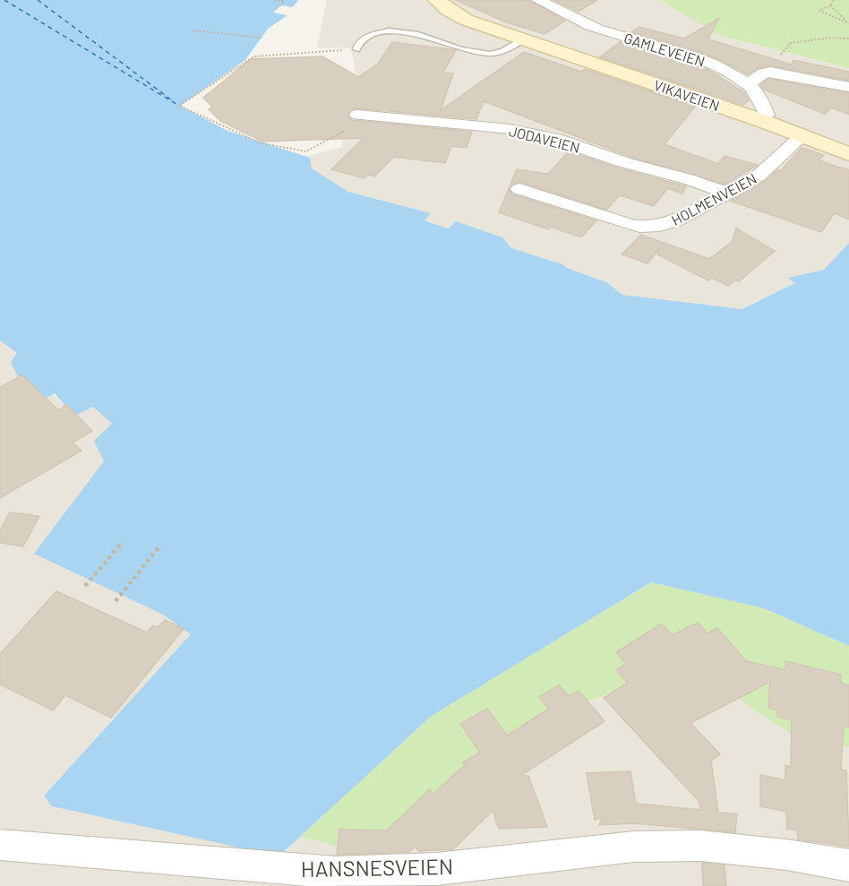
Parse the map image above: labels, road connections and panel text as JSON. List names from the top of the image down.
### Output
{
  "streets": {
    "main road": ["VIKAVEIEN"],
    "street": [
      "GAMLEVEIEN",
      "JODAVEIEN",
      "HOLMENVEIEN",
      "HANSNESVEIEN"
    ]
  },
  "crossings": [
    ["GAMLEVEIEN", "VIKAVEIEN"],
    ["VIKAVEIEN", "HOLMENVEIEN"],
    ["JODAVEIEN", "HOLMENVEIEN"]
  ]
}
